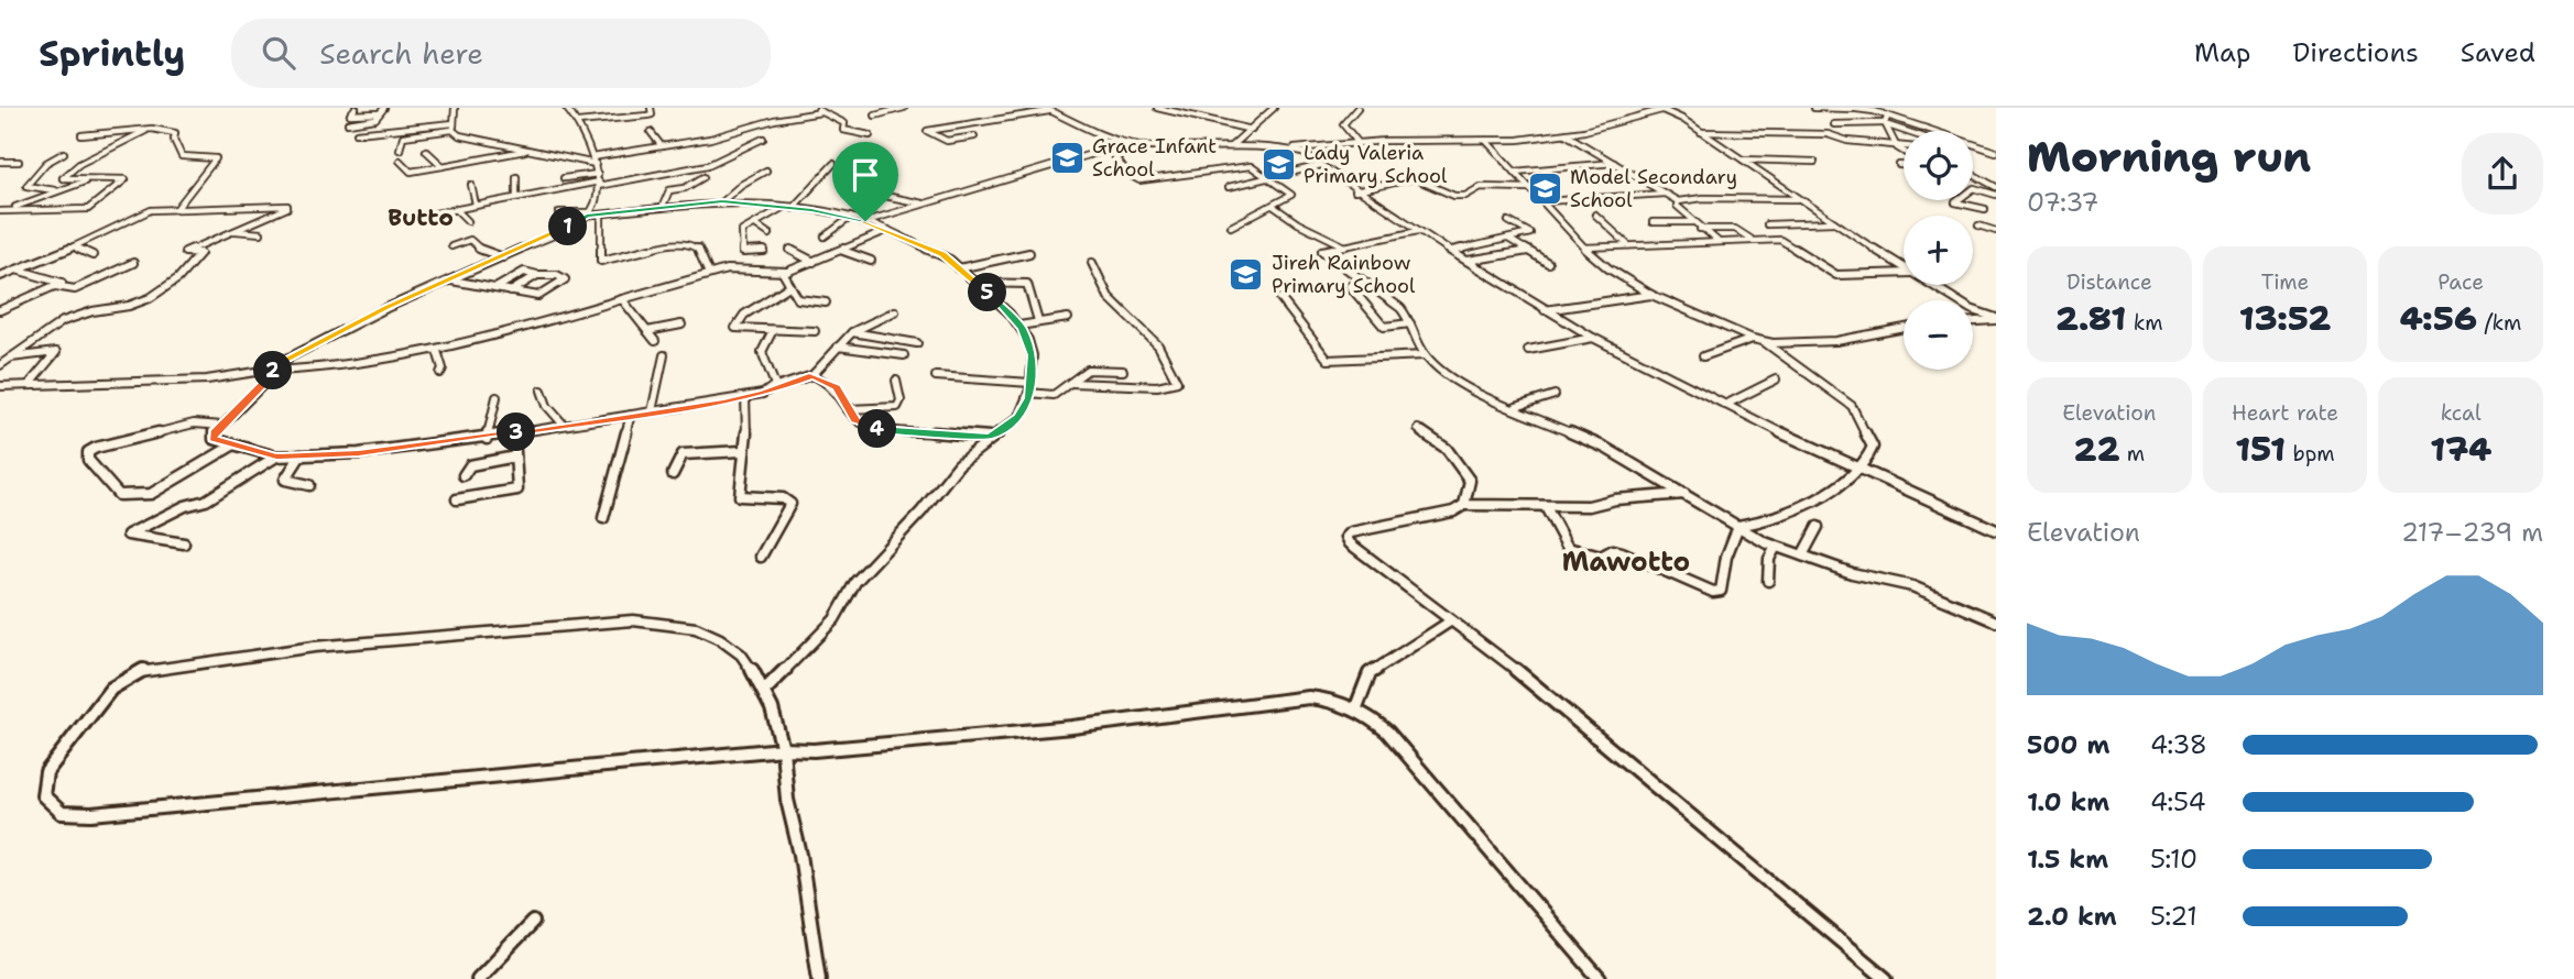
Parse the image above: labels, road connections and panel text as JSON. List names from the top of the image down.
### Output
{
  "districts": ["Butto", "Mawotto"],
  "places": {
    "school or university": [
      "Grace Infant School",
      "Lady Valeria Primary School",
      "Model Secondary School",
      "Jireh Rainbow Primary School"
    ]
  },
  "page": {
    "header": "Sprintly",
    "search": "Search here",
    "nav": ["Map", "Directions", "Saved"],
    "heading": ["Morning run", "07:37"],
    "map_buttons": ["+", "−"],
    "pins": [
      "1",
      "5",
      "2",
      "4",
      "3"
    ],
    "stats": [
      ["Distance", "2.81 km"],
      ["Time", "13:52"],
      ["Pace", "4:56 /km"],
      ["Elevation", "22 m"],
      ["Heart rate", "151 bpm"],
      ["kcal", "174"]
    ],
    "chart": ["Elevation", "217–239 m"],
    "list": [
      {
        "name": "500 m",
        "note": "4:38"
      },
      {
        "name": "1.0 km",
        "note": "4:54"
      },
      {
        "name": "1.5 km",
        "note": "5:10"
      },
      {
        "name": "2.0 km",
        "note": "5:21"
      }
    ]
  }
}
